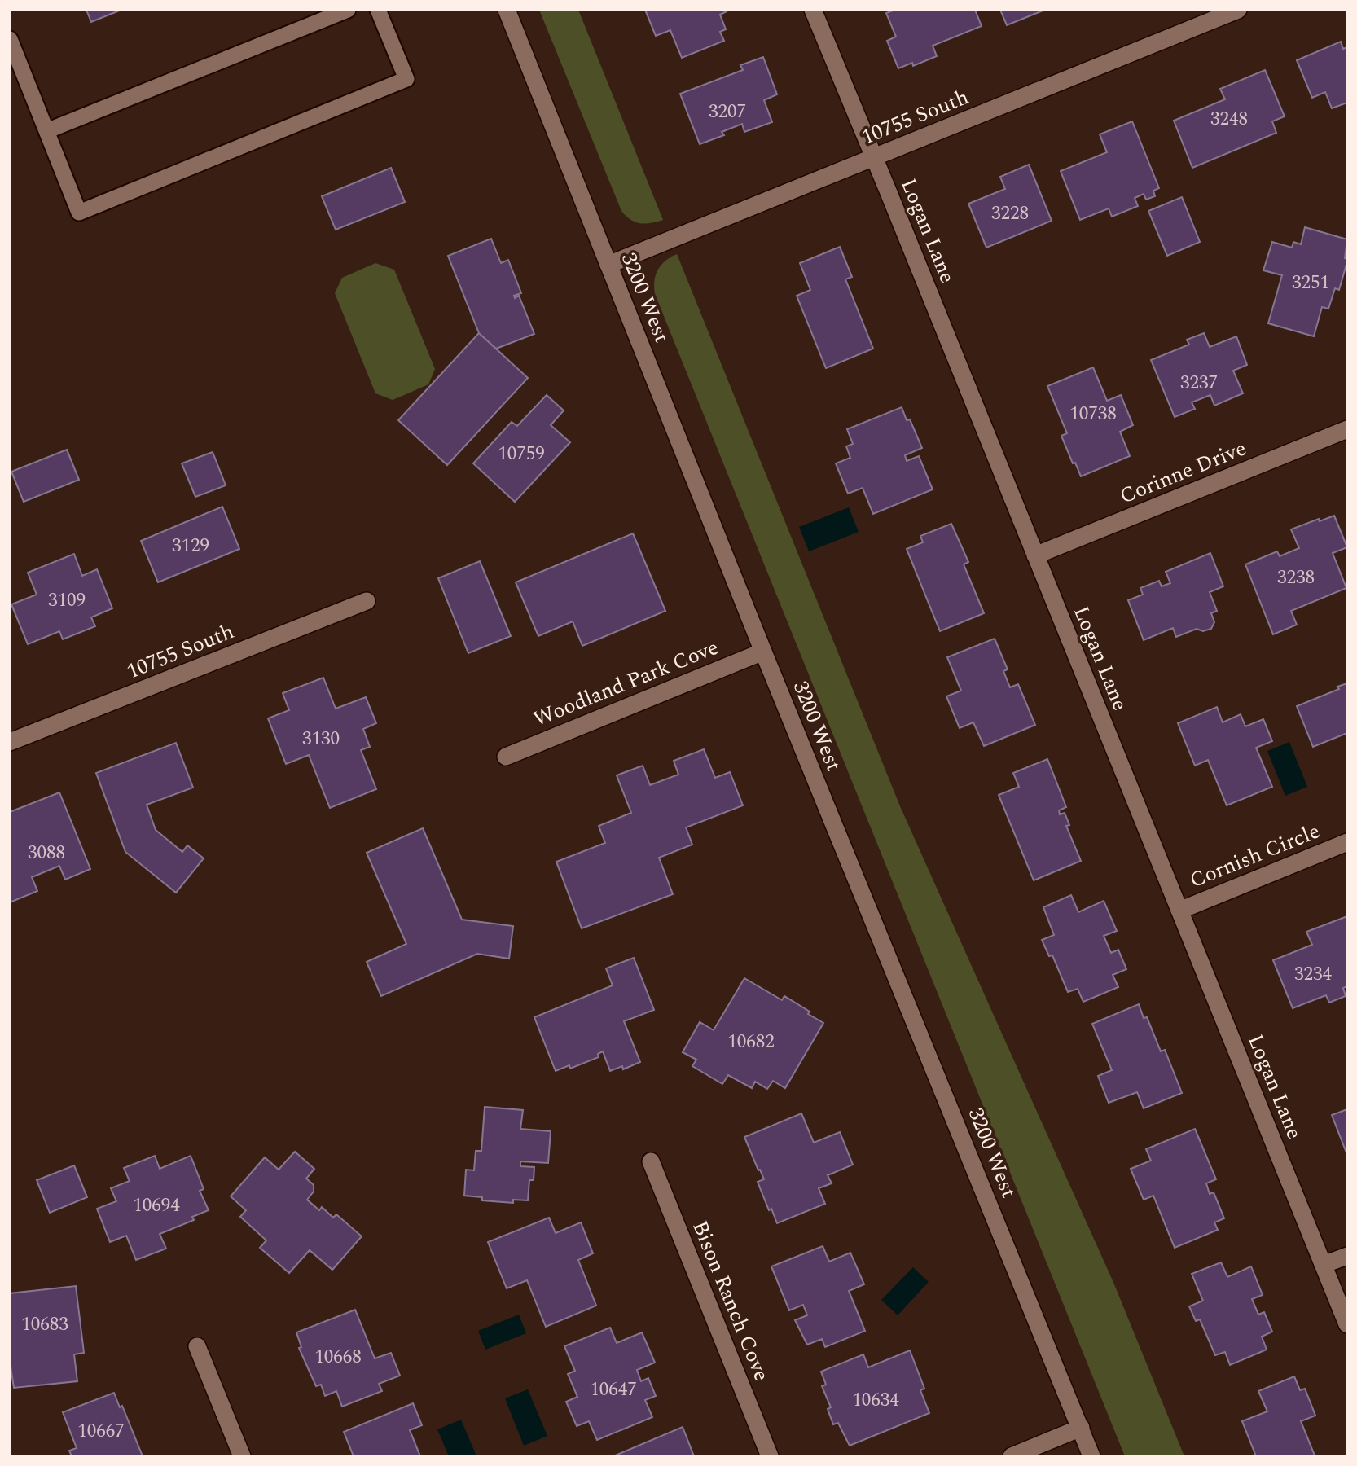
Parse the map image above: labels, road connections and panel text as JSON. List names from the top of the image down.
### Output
{
  "streets": {
    "street": [
      "10755 South",
      "Logan Lane",
      "3200 West",
      "Corinne Drive",
      "Woodland Park Cove",
      "Cornish Circle",
      "Bison Ranch Cove"
    ]
  },
  "crossings": [
    ["10755 South", "Logan Lane"],
    ["10755 South", "3200 West"],
    ["Logan Lane", "Corinne Drive"],
    ["Logan Lane", "Cornish Circle"],
    ["3200 West", "Woodland Park Cove"]
  ],
  "house_numbers": [
    "3207",
    "3248",
    "3228",
    "3251",
    "3237",
    "10738",
    "10759",
    "3129",
    "3238",
    "3109",
    "3130",
    "3088",
    "3234",
    "10682",
    "10694",
    "10683",
    "10668",
    "10647",
    "10634",
    "10667"
  ]
}
